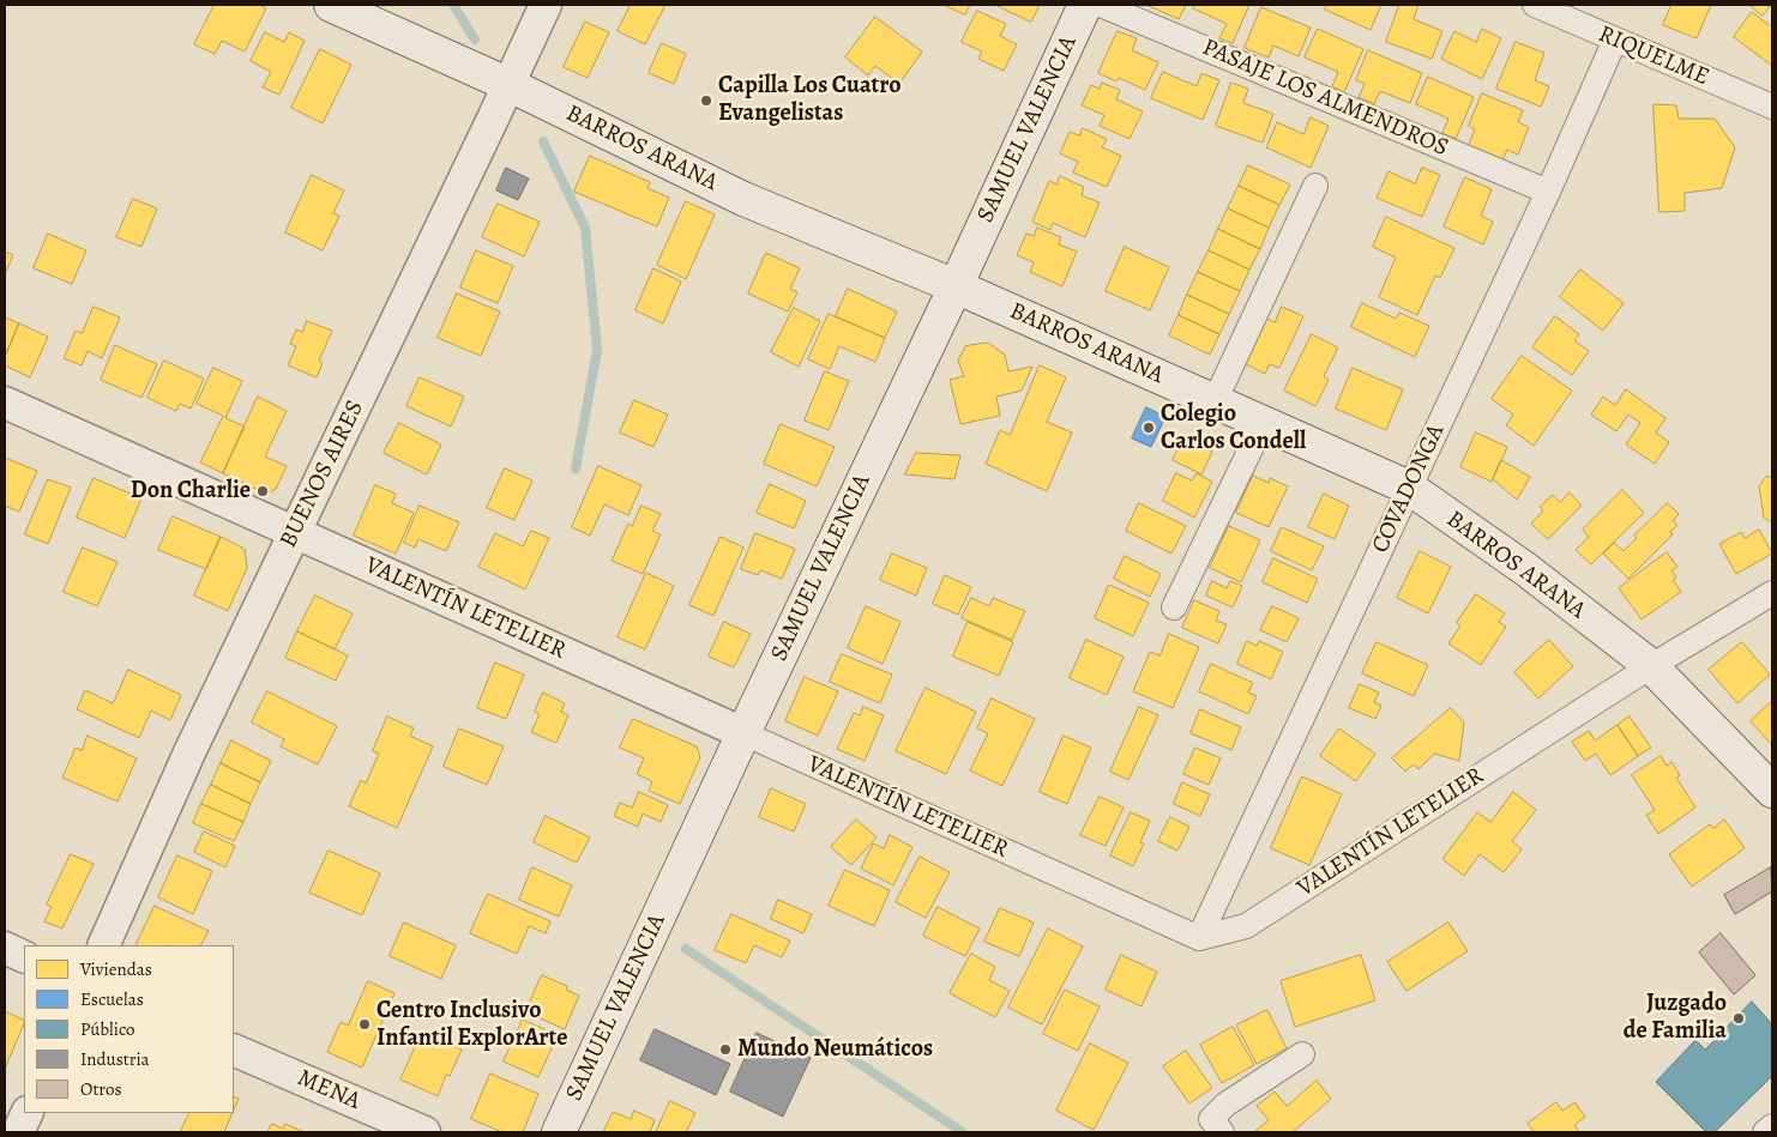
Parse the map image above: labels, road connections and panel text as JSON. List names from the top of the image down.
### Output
{
  "streets": {
    "main road": ["SAMUEL VALENCIA", "BARROS ARANA"],
    "street": [
      "RIQUELME",
      "PASAJE LOS ALMENDROS",
      "BUENOS AIRES",
      "COVADONGA",
      "VALENTÍN LETELIER",
      "MENA"
    ]
  },
  "crossings": [
    ["RIQUELME", "COVADONGA"],
    ["PASAJE LOS ALMENDROS", "COVADONGA"],
    ["SAMUEL VALENCIA", "BARROS ARANA"],
    ["SAMUEL VALENCIA", "VALENTÍN LETELIER"],
    ["BARROS ARANA", "BUENOS AIRES"],
    ["BARROS ARANA", "COVADONGA"],
    ["BARROS ARANA", "VALENTÍN LETELIER"],
    ["BUENOS AIRES", "VALENTÍN LETELIER"],
    ["COVADONGA", "VALENTÍN LETELIER"]
  ],
  "places": [
    "Capilla Los Cuatro Evangelistas",
    "Colegio Carlos Condell",
    "Don Charlie",
    "Juzgado de Familia",
    "Centro Inclusivo Infantil ExplorArte",
    "Mundo Neumáticos"
  ],
  "legend": [
    "Viviendas",
    "Escuelas",
    "Público",
    "Industria",
    "Otros"
  ]
}
